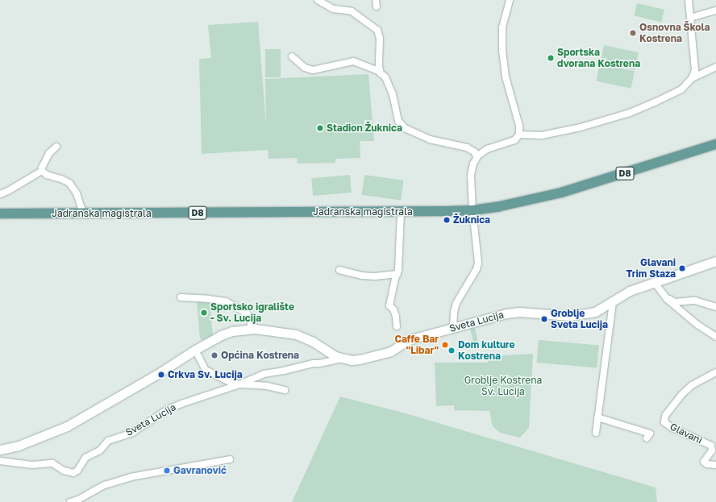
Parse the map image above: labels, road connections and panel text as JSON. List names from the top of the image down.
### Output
{
  "streets": {
    "main road": ["D8", "Jadranska magistrala"],
    "street": ["Sveta Lucija", "Glavani"]
  },
  "parks": ["Groblje Kostrena Sv. Lucija"],
  "places": [
    "Osnovna Škola Kostrena",
    "Sportska dvorana Kostrena",
    "Stadion Žuknica",
    "Žuknica",
    "Glavani Trim Staza",
    "Sportsko igralište - Sv. Lucija",
    "Groblje Sveta Lucija",
    "Caffe Bar \"Libar\"",
    "Dom kulture Kostrena",
    "Općina Kostrena",
    "Crkva Sv. Lucija",
    "Gavranović"
  ]
}
